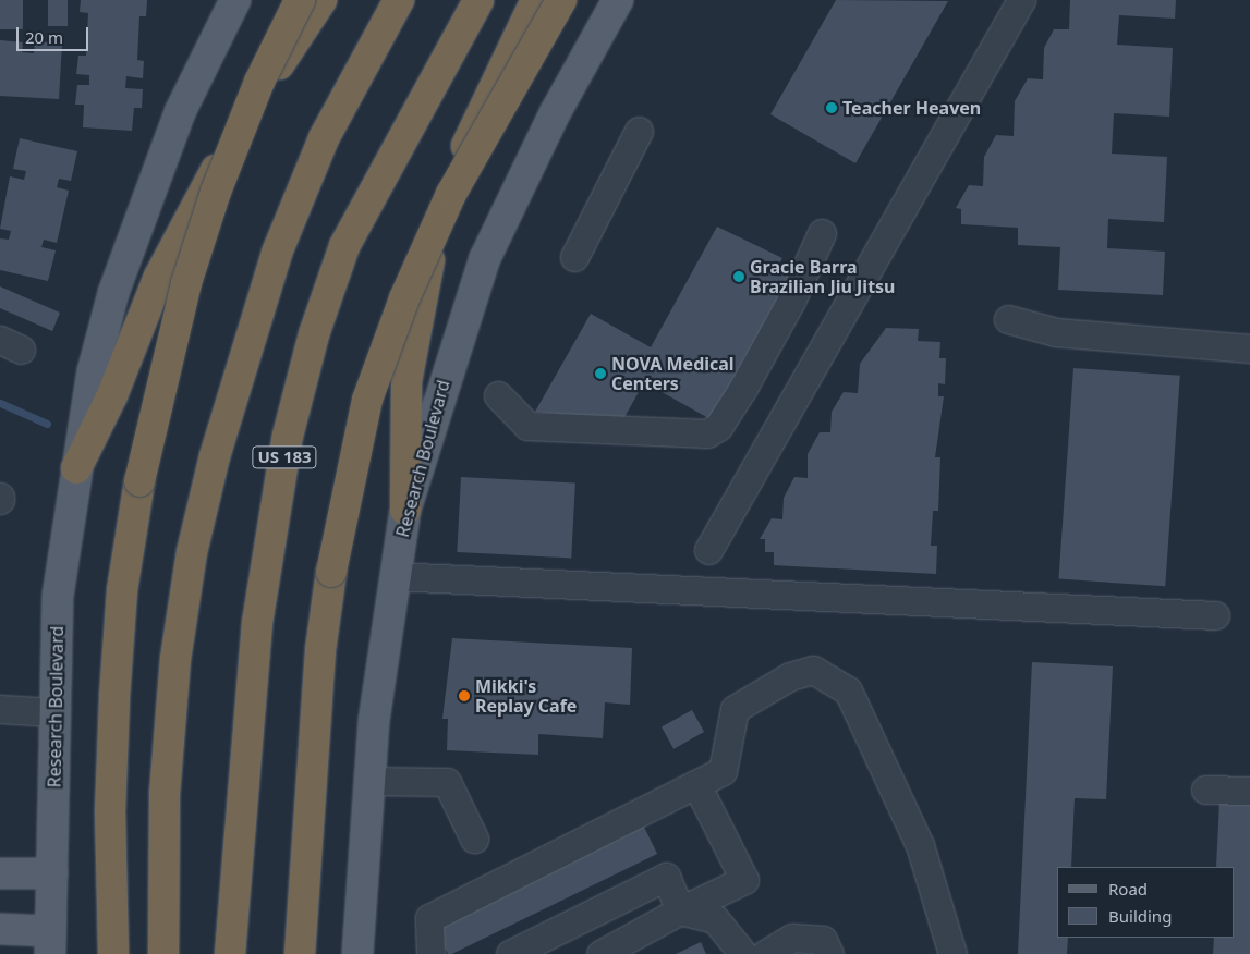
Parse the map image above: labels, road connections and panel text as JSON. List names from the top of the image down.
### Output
{
  "streets": {
    "highway": ["US 183"],
    "main road": ["Research Boulevard"]
  },
  "places": [
    "Teacher Heaven",
    "Gracie Barra Brazilian Jiu Jitsu",
    "NOVA Medical Centers",
    "Mikki's Replay Cafe"
  ],
  "legend": ["Road", "Building"],
  "scale_bar": "20 m"
}
